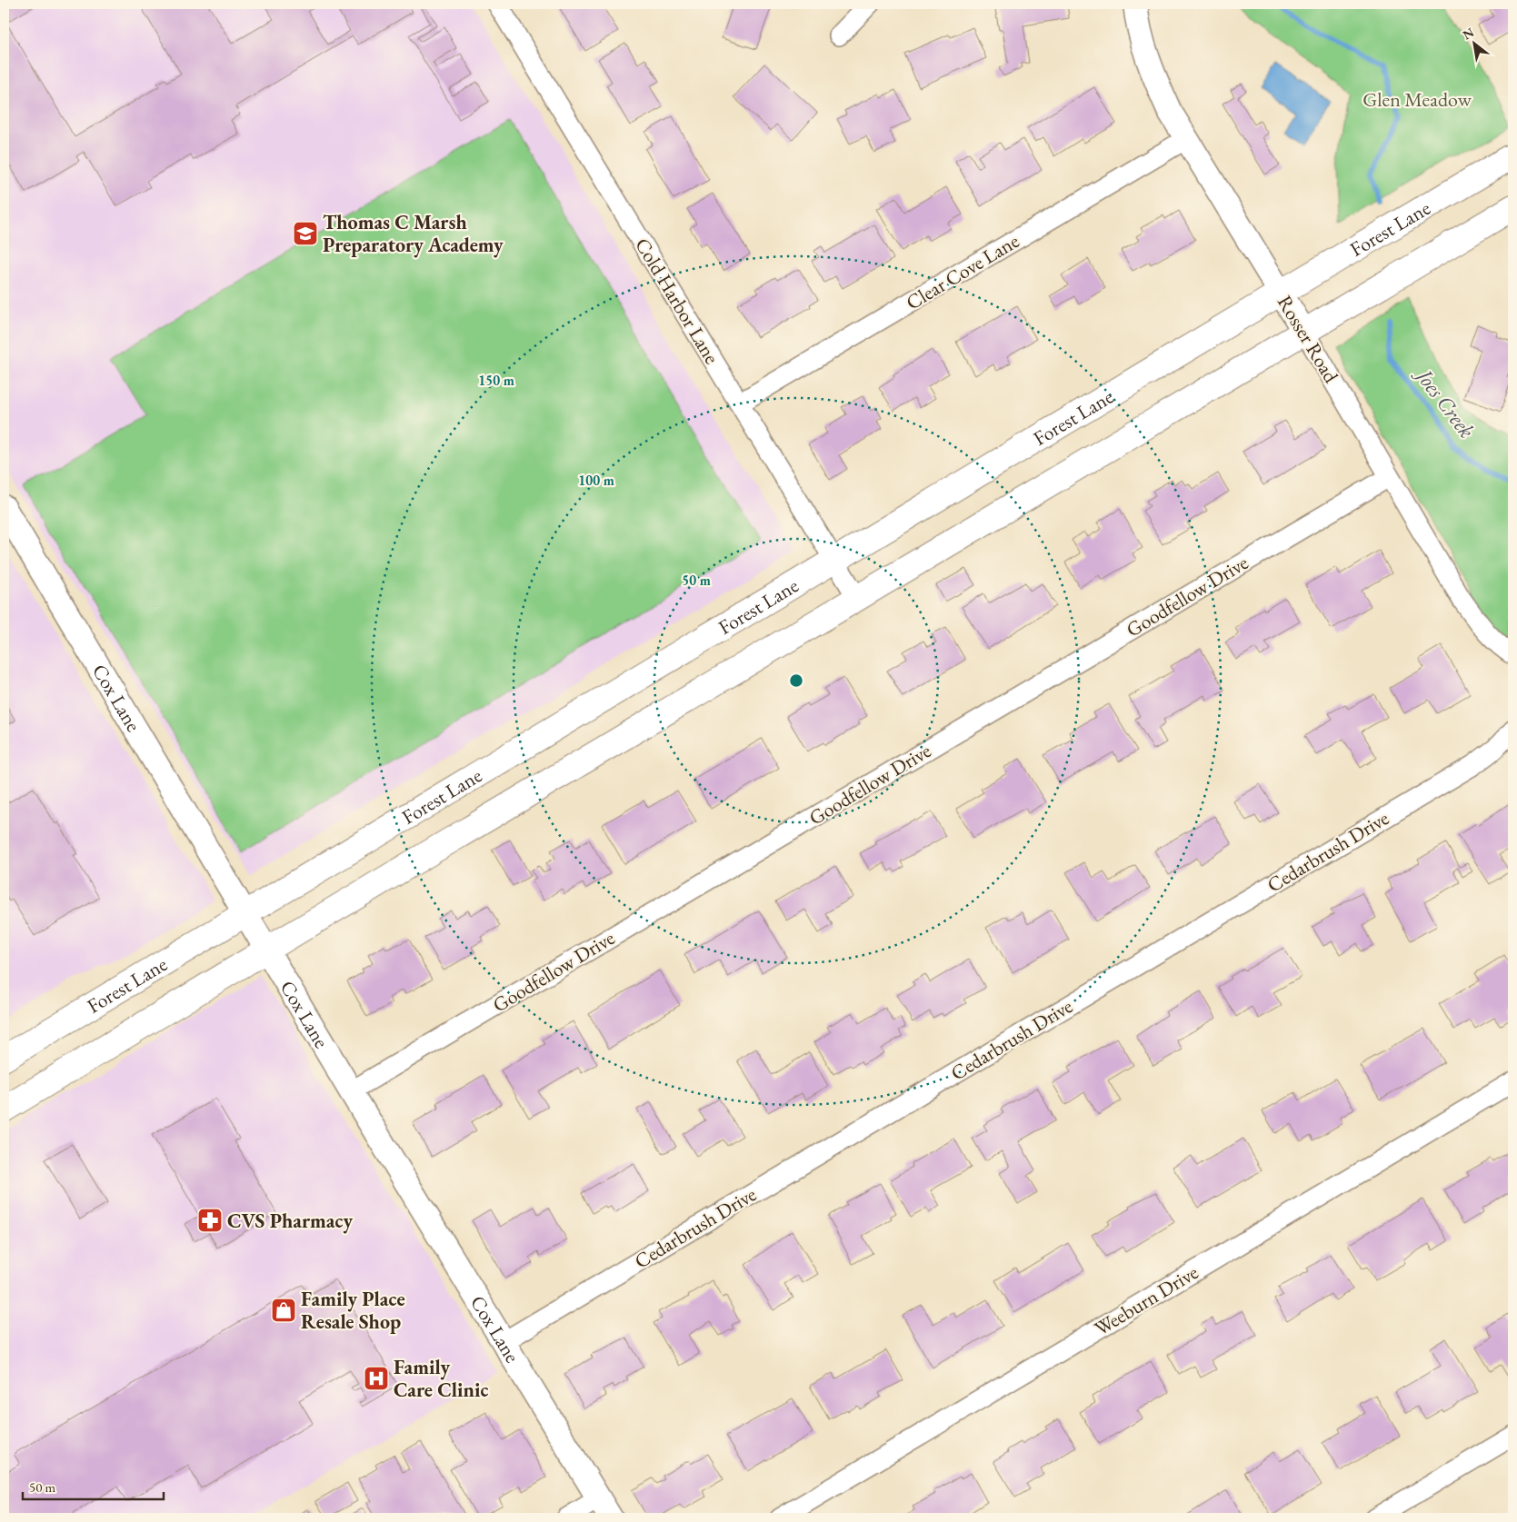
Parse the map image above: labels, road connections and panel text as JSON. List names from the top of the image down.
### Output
{
  "streets": {
    "main road": ["Forest Lane"],
    "street": [
      "Clear Cove Lane",
      "Cold Harbor Lane",
      "Rosser Road",
      "Goodfellow Drive",
      "Cox Lane",
      "Cedarbrush Drive",
      "Weeburn Drive"
    ]
  },
  "crossings": [
    ["Forest Lane", "Cold Harbor Lane"],
    ["Forest Lane", "Rosser Road"],
    ["Forest Lane", "Cox Lane"],
    ["Clear Cove Lane", "Cold Harbor Lane"],
    ["Clear Cove Lane", "Rosser Road"],
    ["Rosser Road", "Goodfellow Drive"],
    ["Goodfellow Drive", "Cox Lane"],
    ["Cox Lane", "Cedarbrush Drive"]
  ],
  "water": ["Joes Creek"],
  "parks": ["Glen Meadow"],
  "places": {
    "school or university": ["Thomas C Marsh Preparatory Academy"],
    "pharmacy": ["CVS Pharmacy"],
    "shop": ["Family Place Resale Shop"],
    "hospital": ["Family Care Clinic"]
  },
  "scale_bar": "50 m",
  "north": "top left",
  "rings": ["150 m", "100 m", "50 m"]
}
